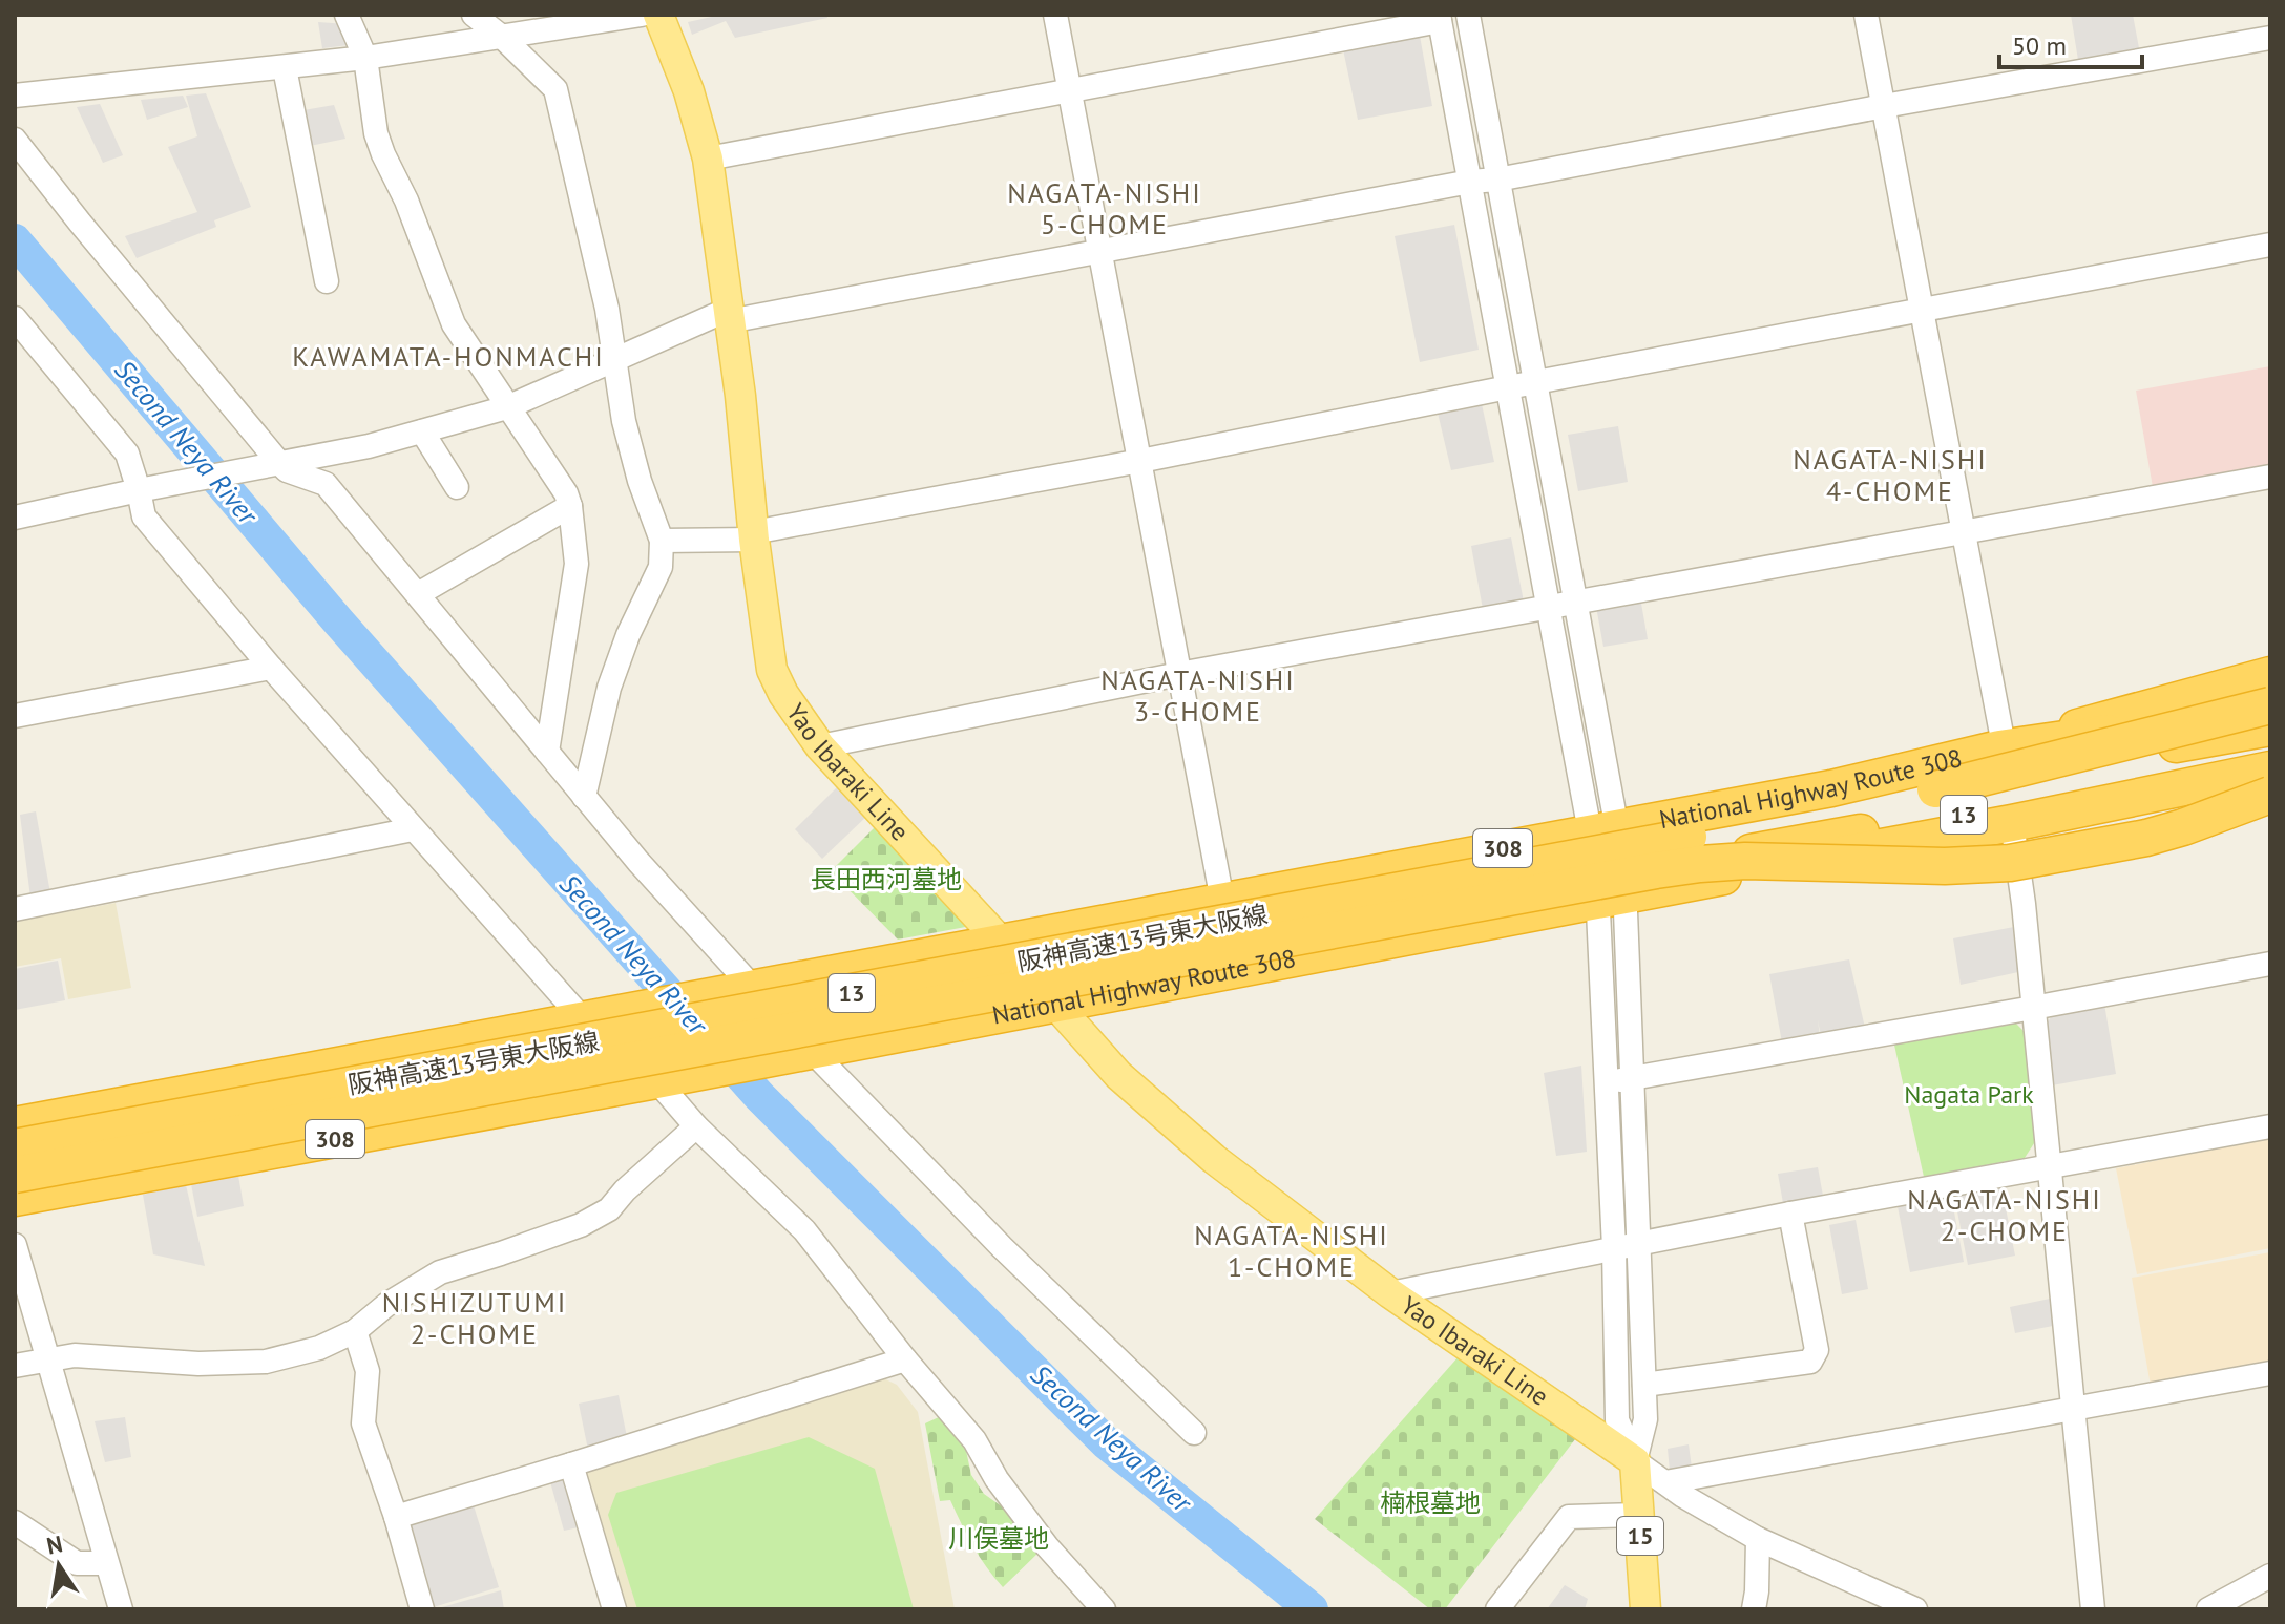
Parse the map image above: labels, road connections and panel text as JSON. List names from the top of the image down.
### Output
{
  "streets": {
    "highway": [
      "National Highway Route 308",
      "13",
      "308",
      "阪神高速13号東大阪線"
    ],
    "main road": ["Yao Ibaraki Line", "15"]
  },
  "crossings": [
    ["Yao Ibaraki Line", "National Highway Route 308"],
    ["Yao Ibaraki Line", "15"],
    ["National Highway Route 308", "308"]
  ],
  "districts": [
    "NAGATA-NISHI 5-CHOME",
    "KAWAMATA-HONMACHI",
    "NAGATA-NISHI 4-CHOME",
    "NAGATA-NISHI 3-CHOME",
    "NAGATA-NISHI 2-CHOME",
    "NAGATA-NISHI 1-CHOME",
    "NISHIZUTUMI 2-CHOME"
  ],
  "water": ["Second Neya River"],
  "parks": [
    "長田西河墓地",
    "Nagata Park",
    "楠根墓地",
    "川俣墓地"
  ],
  "scale_bar": "50 m",
  "north": "top"
}
